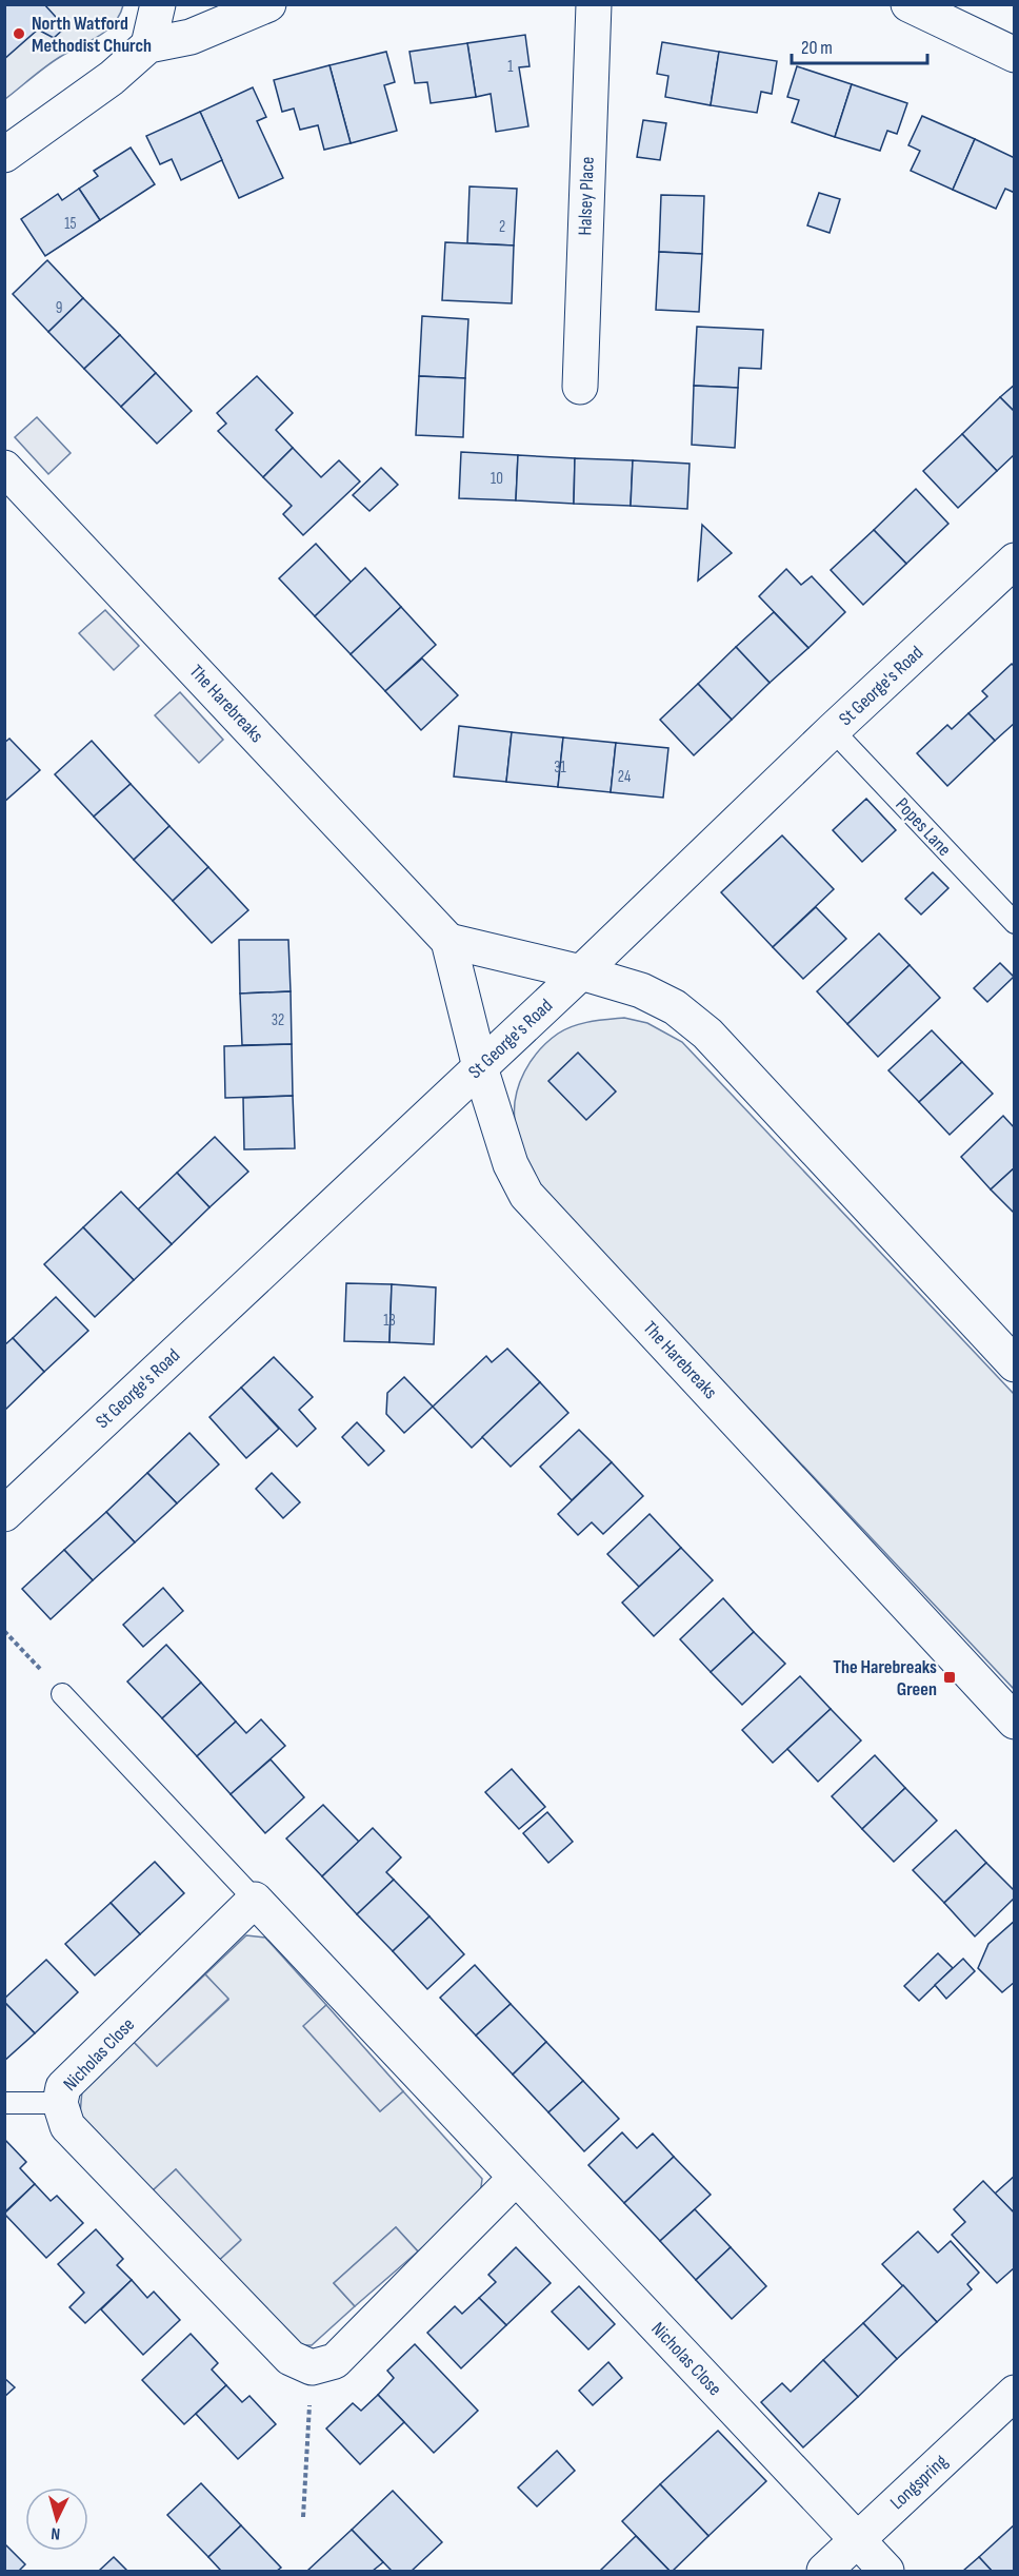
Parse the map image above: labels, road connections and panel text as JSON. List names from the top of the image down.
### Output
{
  "streets": {
    "street": [
      "Halsey Place",
      "St George's Road",
      "The Harebreaks",
      "Nicholas Close",
      "Longspring"
    ],
    "lane": ["Popes Lane"]
  },
  "crossings": [
    ["St George's Road", "The Harebreaks"],
    ["St George's Road", "Popes Lane"],
    ["Nicholas Close", "Longspring"]
  ],
  "places": {
    "other": ["North Watford Methodist Church"],
    "transit": ["The Harebreaks Green"]
  },
  "house_numbers": [
    "1",
    "15",
    "2",
    "9",
    "10",
    "31",
    "24",
    "32",
    "13"
  ],
  "scale_bar": "20 m",
  "north": "bottom"
}
